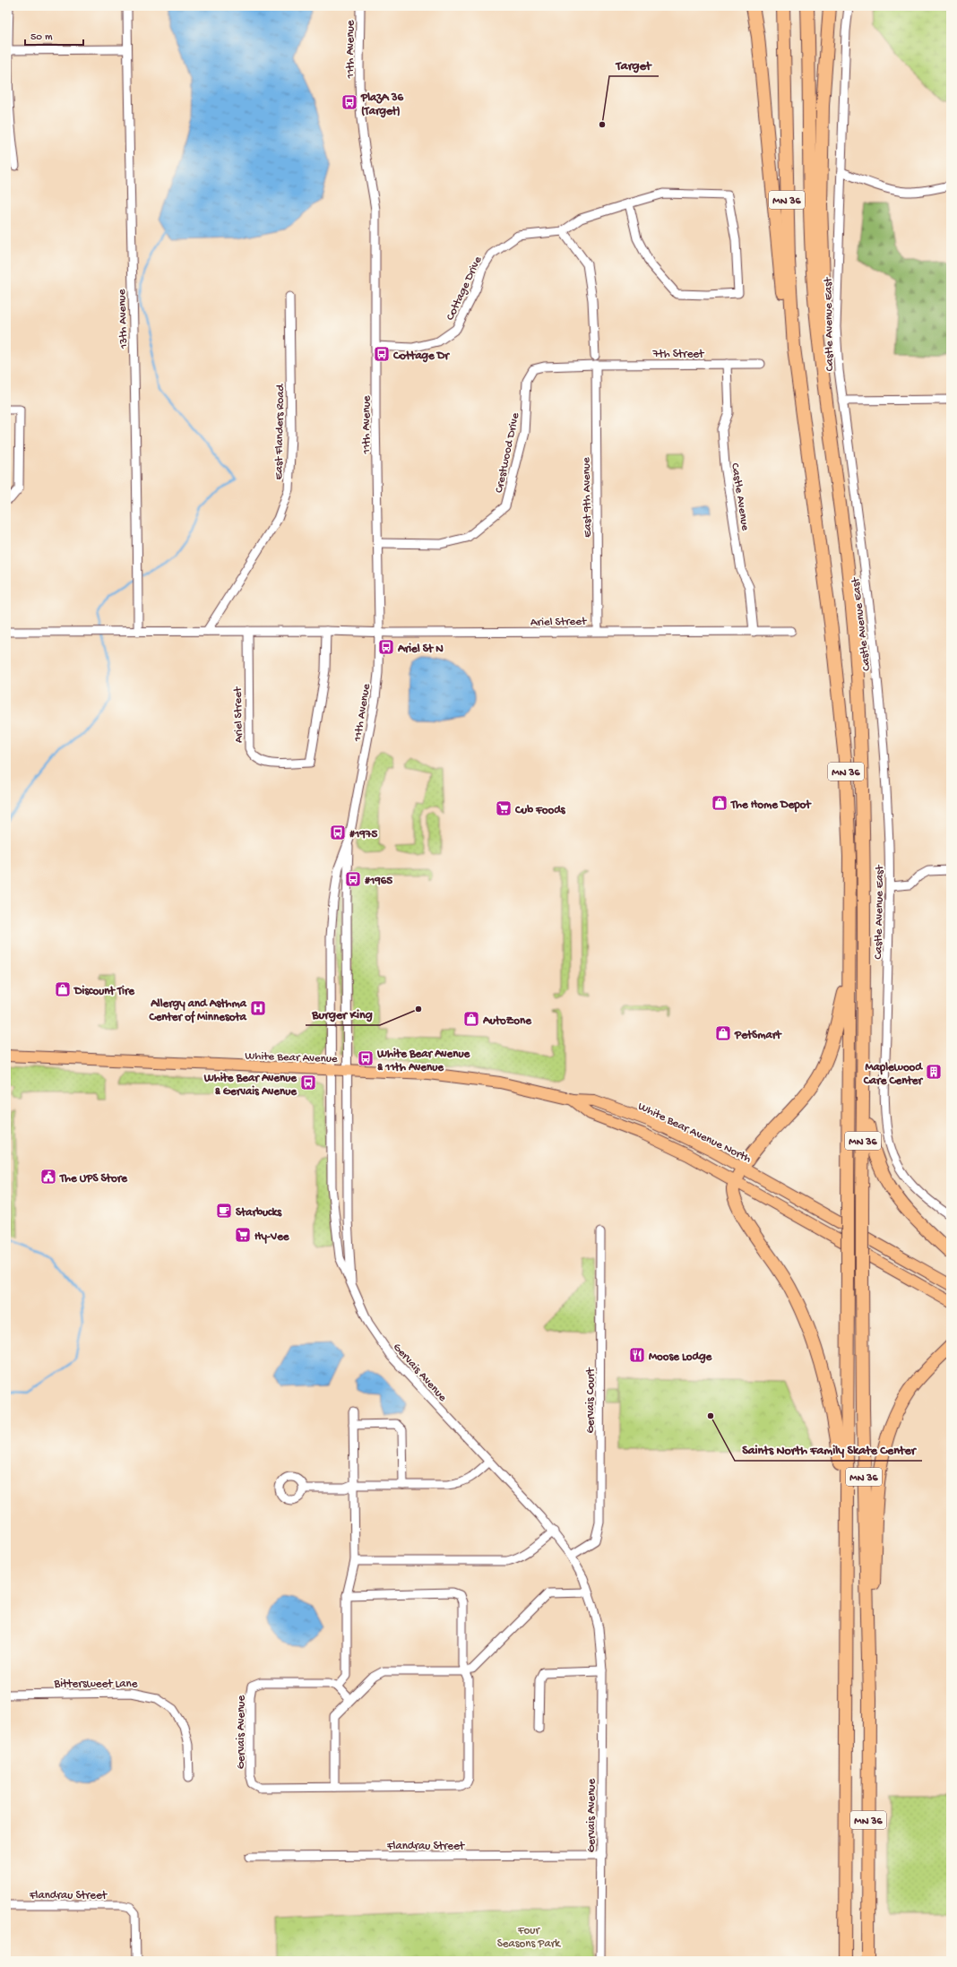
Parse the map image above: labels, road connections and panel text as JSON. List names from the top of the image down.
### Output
{
  "streets": {
    "highway": ["MN 36"],
    "main road": ["White Bear Avenue", "White Bear Avenue North"],
    "street": [
      "11th Avenue",
      "Cottage Drive",
      "13th Avenue",
      "Castle Avenue East",
      "7th Street",
      "East Flanders Road",
      "Crestwood Drive",
      "Castle Avenue",
      "East 9th Avenue",
      "Ariel Street",
      "Gervais Avenue",
      "Gervais Court",
      "Bittersweet Lane",
      "Flandrau Street"
    ]
  },
  "crossings": [
    ["11th Avenue", "Cottage Drive"],
    ["11th Avenue", "Crestwood Drive"],
    ["11th Avenue", "Ariel Street"],
    ["11th Avenue", "White Bear Avenue"],
    ["11th Avenue", "Gervais Avenue"],
    ["13th Avenue", "Ariel Street"],
    ["7th Street", "Crestwood Drive"],
    ["7th Street", "Castle Avenue"],
    ["7th Street", "East 9th Avenue"],
    ["East Flanders Road", "Ariel Street"],
    ["Crestwood Drive", "East 9th Avenue"],
    ["Castle Avenue", "Ariel Street"],
    ["East 9th Avenue", "Ariel Street"],
    ["White Bear Avenue", "White Bear Avenue North"],
    ["White Bear Avenue", "Gervais Avenue"],
    ["Gervais Avenue", "Gervais Court"],
    ["Gervais Avenue", "Flandrau Street"]
  ],
  "parks": ["Four Seasons Park"],
  "places": {
    "bus stop": [
      "PlazA 36 (Target)",
      "Cottage Dr",
      "Ariel St N",
      "#1975",
      "#1965",
      "White Bear Avenue & 11th Avenue",
      "White Bear Avenue & Gervais Avenue"
    ],
    "other": ["Target", "Burger King", "Saints North Family Skate Center"],
    "shop": [
      "The Home Depot",
      "Discount Tire",
      "AutoZone",
      "PetSmart"
    ],
    "supermarket": ["Cub Foods", "Hy-Vee"],
    "hospital": ["Allergy and Asthma Center of Minnesota"],
    "building": ["Maplewood Care Center"],
    "public building": ["The UPS Store"],
    "cafe": ["Starbucks"],
    "restaurant": ["Moose Lodge"]
  },
  "scale_bar": "50 m"
}
